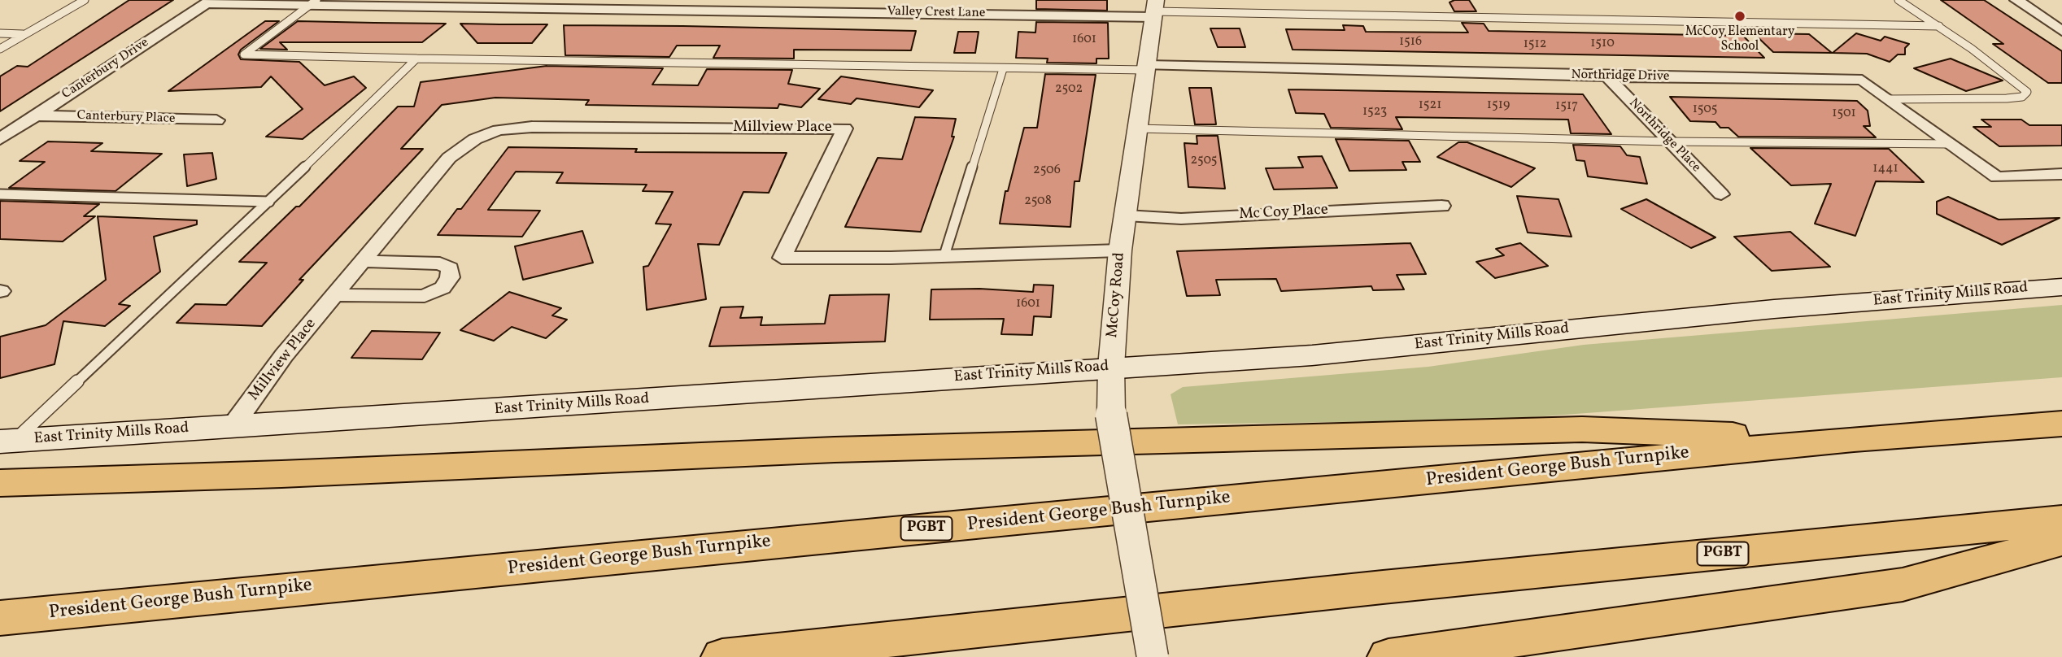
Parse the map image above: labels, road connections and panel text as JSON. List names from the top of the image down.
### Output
{
  "streets": {
    "highway": ["President George Bush Turnpike", "PGBT"],
    "main road": ["East Trinity Mills Road"],
    "street": [
      "Valley Crest Lane",
      "Canterbury Drive",
      "Northridge Drive",
      "Canterbury Place",
      "Millview Place",
      "Northridge Place",
      "Mc Coy Place",
      "McCoy Road"
    ]
  },
  "crossings": [
    ["Valley Crest Lane", "Canterbury Drive"],
    ["Valley Crest Lane", "McCoy Road"],
    ["Canterbury Drive", "Canterbury Place"],
    ["Northridge Drive", "Northridge Place"],
    ["Northridge Drive", "McCoy Road"],
    ["Millview Place", "McCoy Road"],
    ["Millview Place", "East Trinity Mills Road"],
    ["Mc Coy Place", "McCoy Road"],
    ["McCoy Road", "East Trinity Mills Road"]
  ],
  "places": ["McCoy Elementary School"],
  "house_numbers": [
    "1601",
    "1516",
    "1510",
    "1512",
    "2502",
    "1521",
    "1519",
    "1517",
    "1505",
    "1523",
    "1501",
    "2505",
    "1441",
    "2506",
    "2508",
    "1601"
  ]
}
